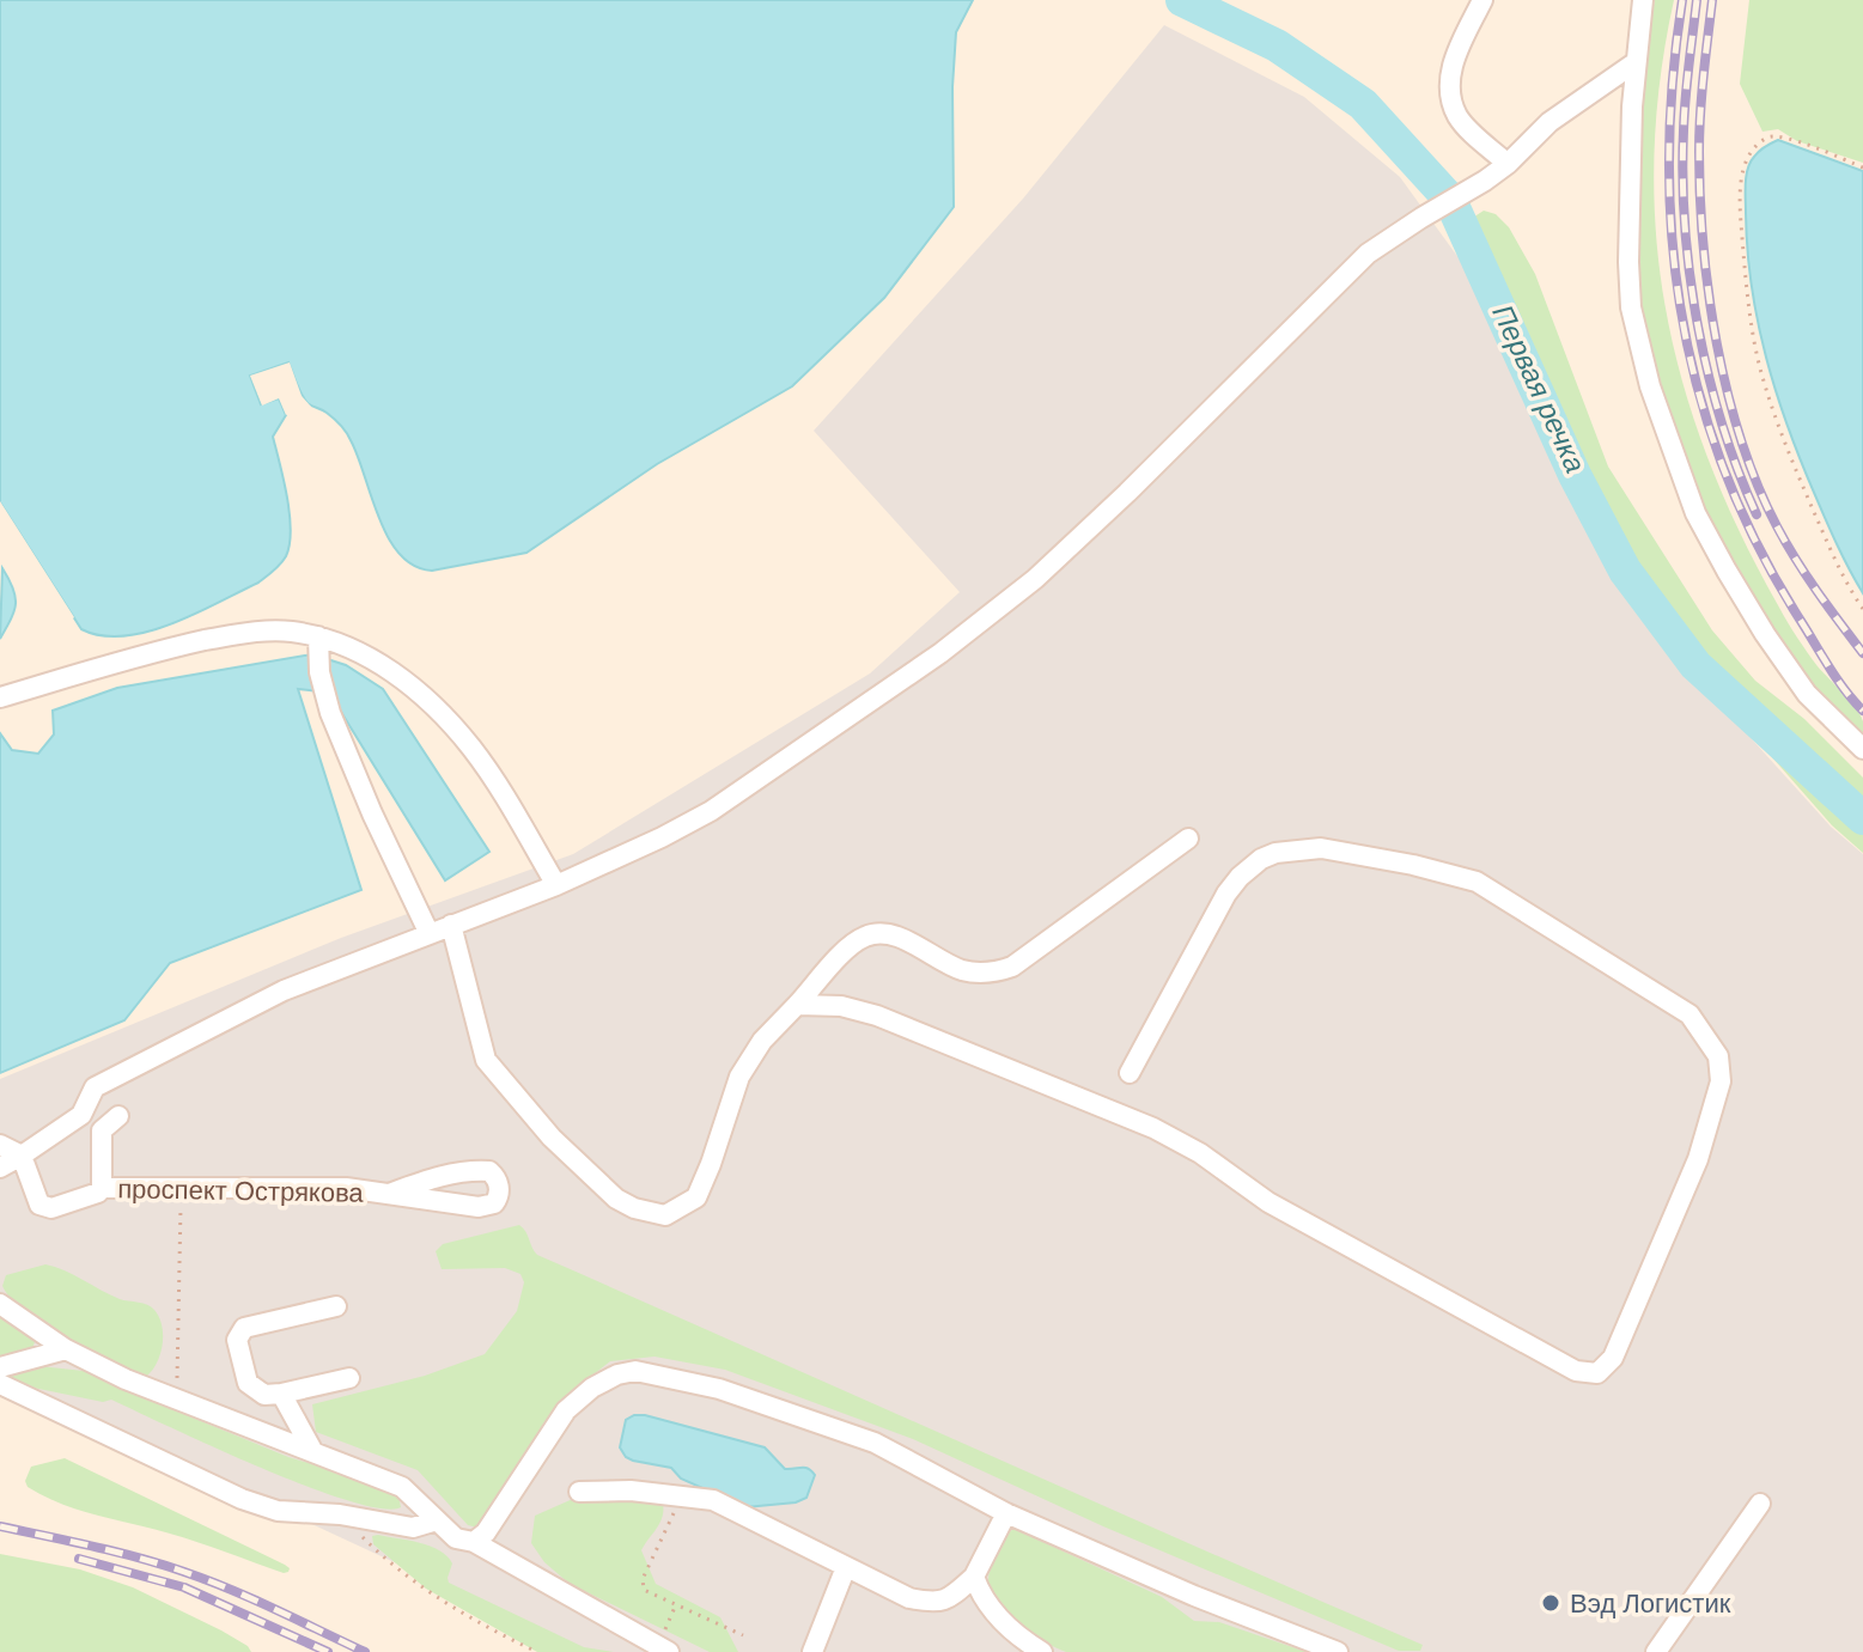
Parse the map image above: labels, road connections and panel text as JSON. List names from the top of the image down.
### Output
{
  "streets": {
    "street": ["проспект Острякова"]
  },
  "water": ["Первая речка"],
  "places": ["Вэд Логистик"]
}
